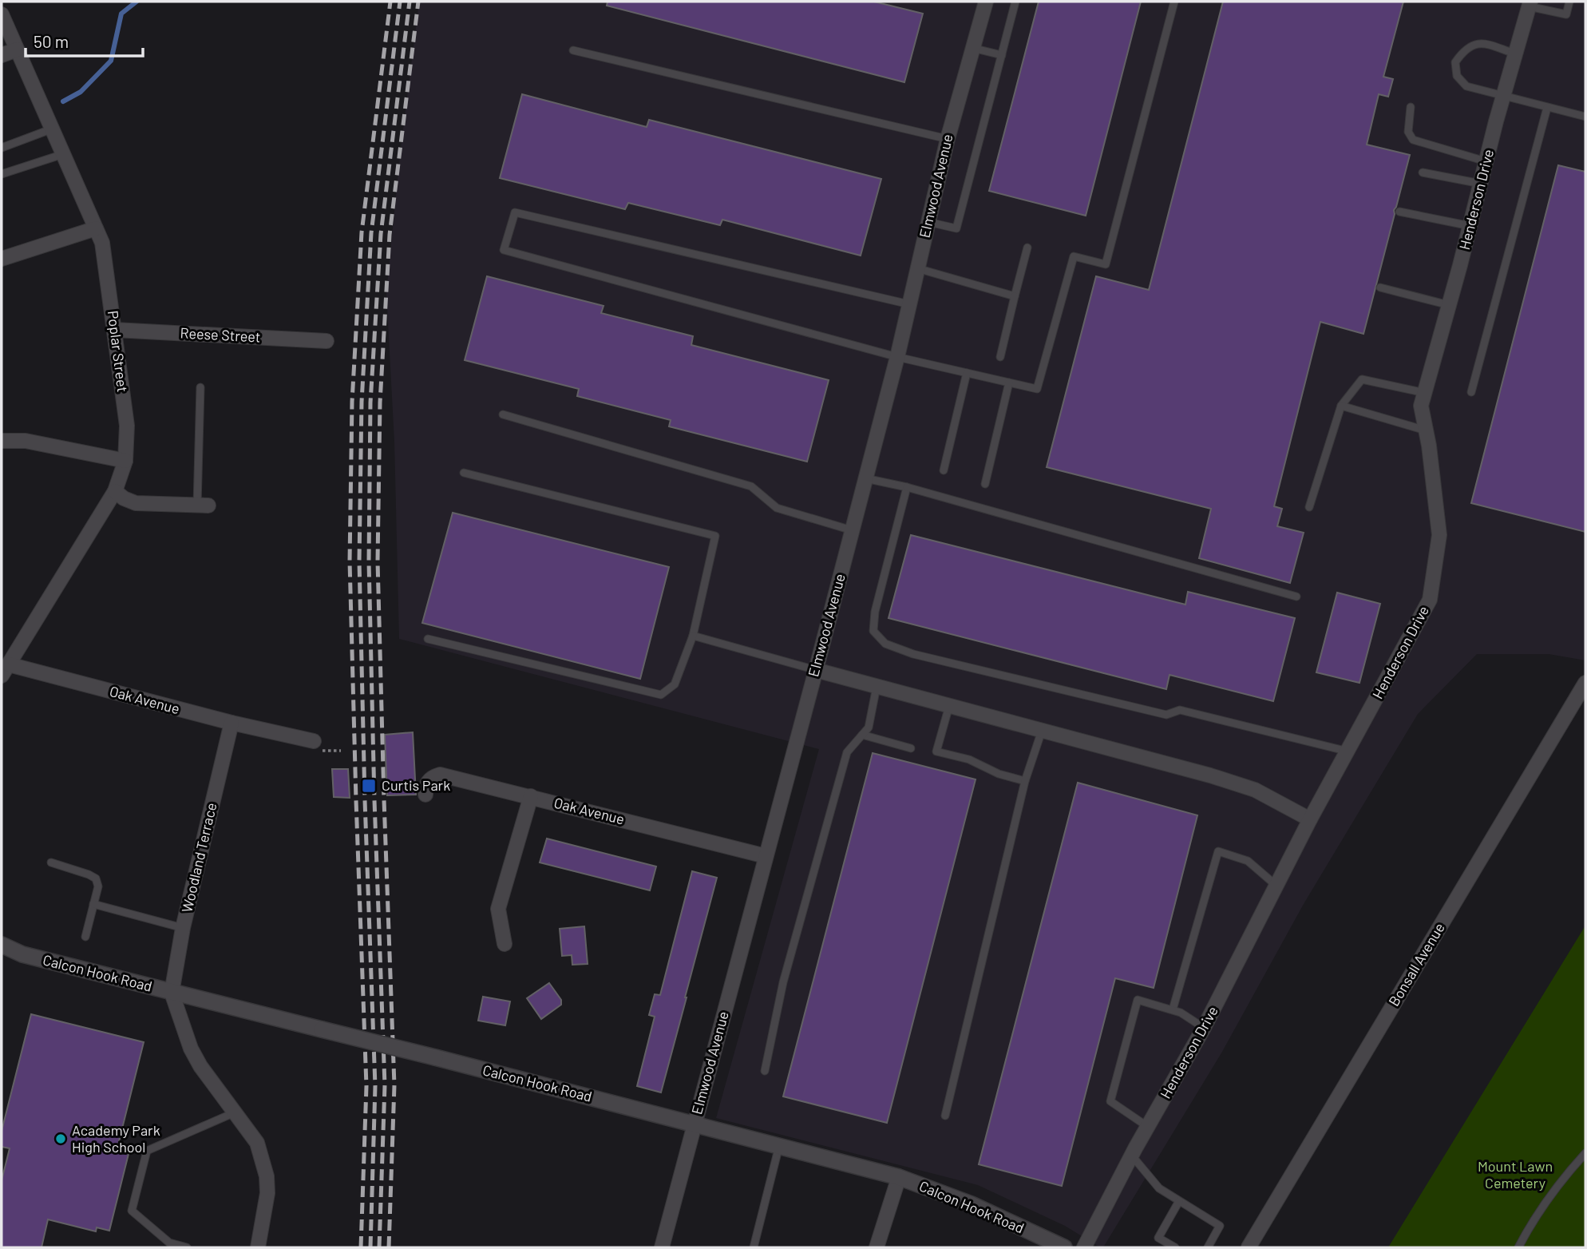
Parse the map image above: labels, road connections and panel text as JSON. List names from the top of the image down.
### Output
{
  "streets": {
    "street": [
      "Elmwood Avenue",
      "Henderson Drive",
      "Reese Street",
      "Poplar Street",
      "Oak Avenue",
      "Woodland Terrace",
      "Bonsall Avenue",
      "Calcon Hook Road"
    ]
  },
  "crossings": [
    ["Elmwood Avenue", "Oak Avenue"],
    ["Elmwood Avenue", "Calcon Hook Road"],
    ["Reese Street", "Poplar Street"],
    ["Poplar Street", "Oak Avenue"],
    ["Oak Avenue", "Woodland Terrace"],
    ["Woodland Terrace", "Calcon Hook Road"]
  ],
  "parks": ["Mount Lawn Cemetery"],
  "places": {
    "transit": ["Curtis Park"],
    "other": ["Academy Park High School"]
  },
  "scale_bar": "50 m"
}
